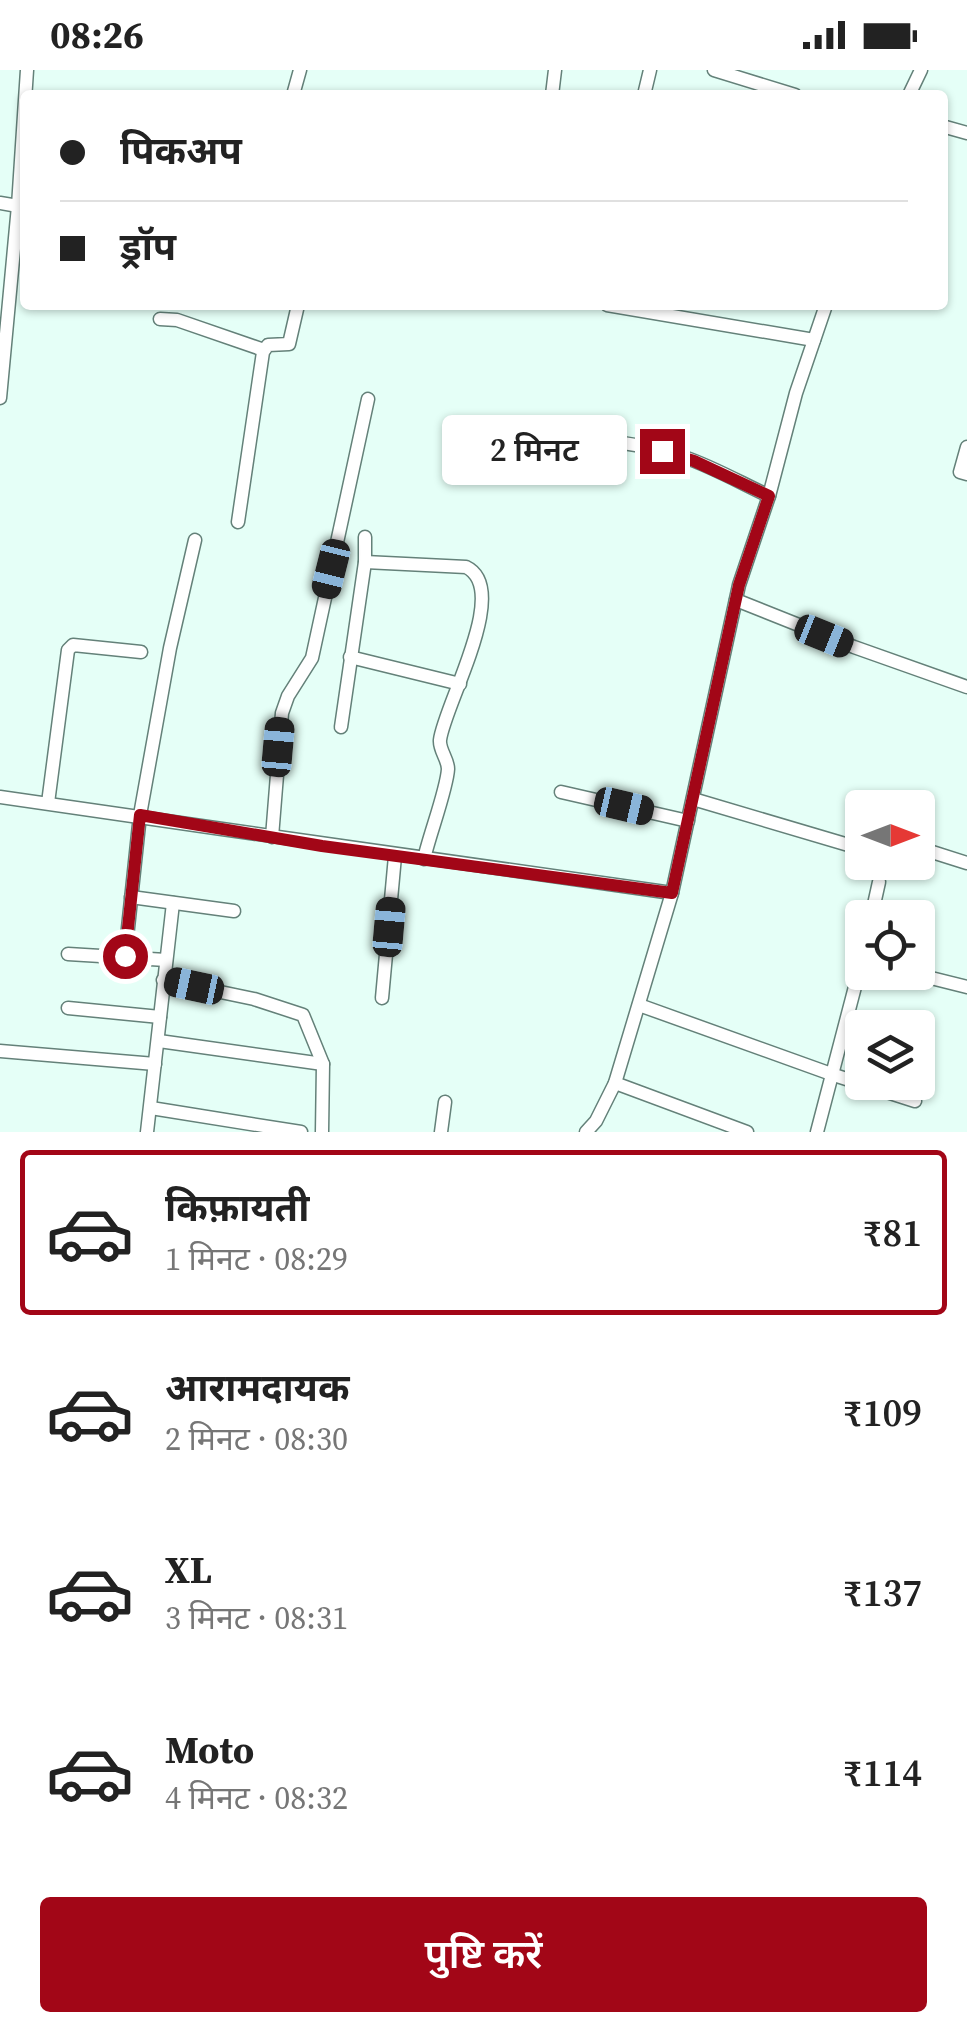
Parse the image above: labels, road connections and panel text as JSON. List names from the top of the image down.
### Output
{
  "north": "right",
  "page": {
    "status": "08:26",
    "banner": ["पिकअप", "ड्रॉप"],
    "bubble": "2 मिनट",
    "list": [
      {
        "name": "किफ़ायती",
        "note": "1 मिनट · 08:29",
        "value": "₹81"
      },
      {
        "name": "आरामदायक",
        "note": "2 मिनट · 08:30",
        "value": "₹109"
      },
      {
        "name": "XL",
        "note": "3 मिनट · 08:31",
        "value": "₹137"
      },
      {
        "name": "Moto",
        "note": "4 मिनट · 08:32",
        "value": "₹114"
      }
    ],
    "buttons": "पुष्टि करें"
  }
}
